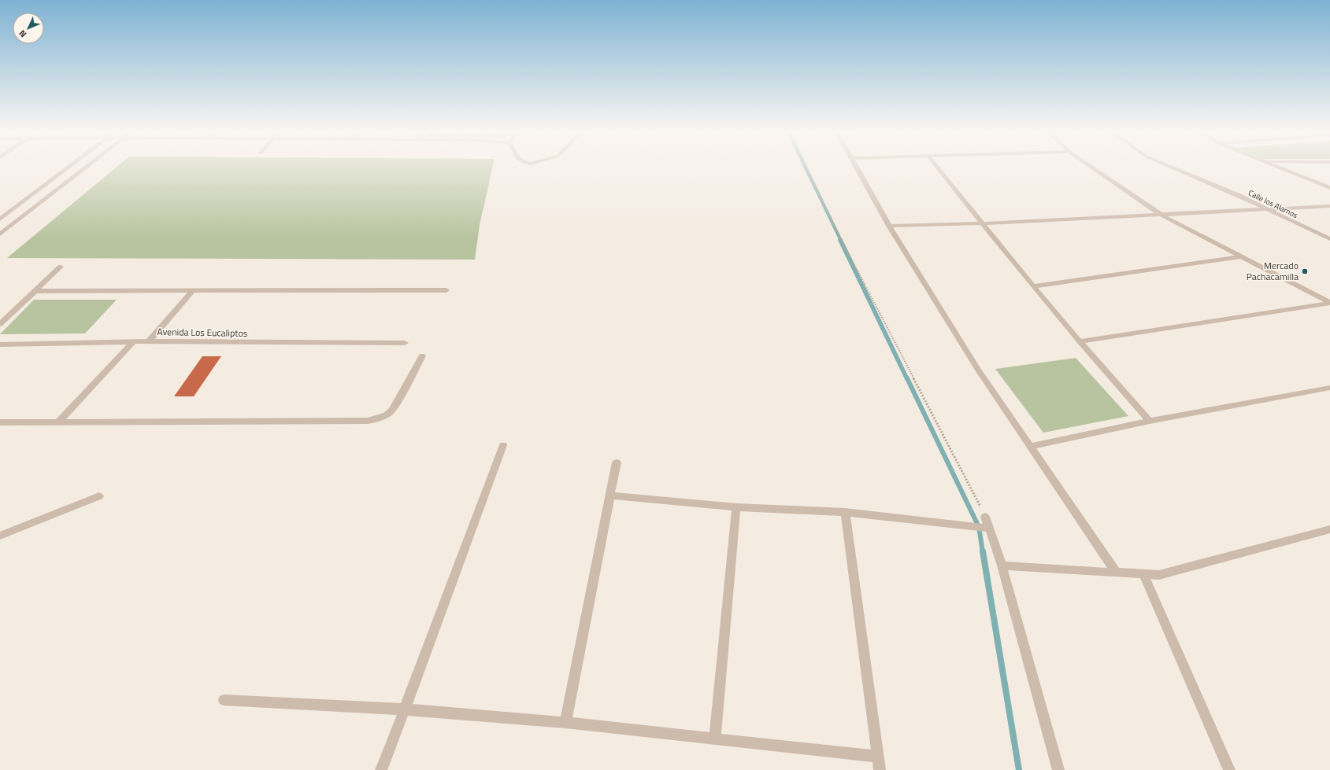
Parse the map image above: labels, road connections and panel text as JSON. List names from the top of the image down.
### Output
{
  "streets": {
    "street": ["Calle los Alamos", "Avenida Los Eucaliptos"]
  },
  "places": ["Mercado Pachacamilla"],
  "north": "bottom left"
}
